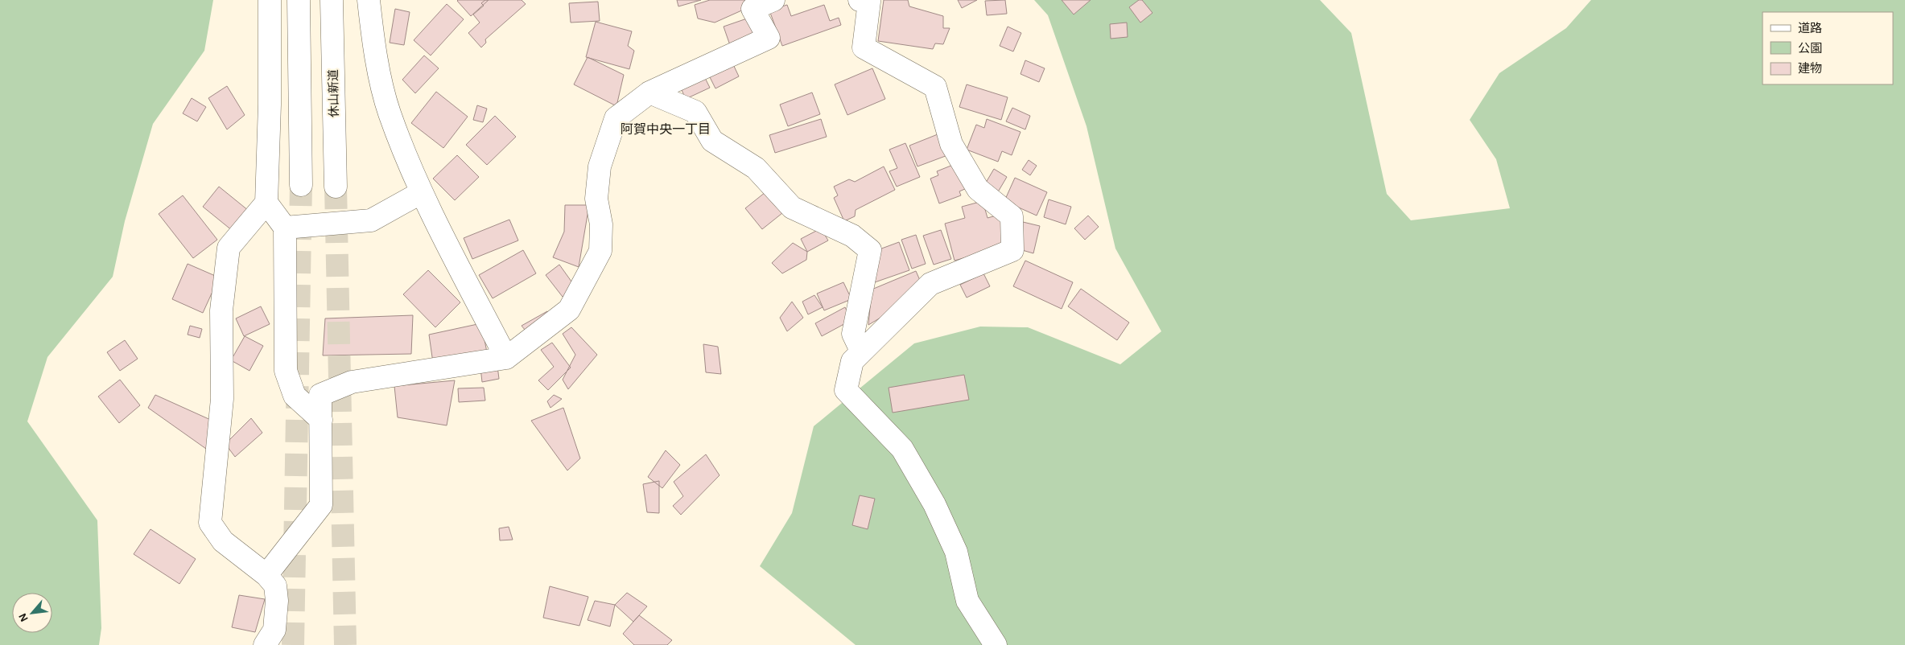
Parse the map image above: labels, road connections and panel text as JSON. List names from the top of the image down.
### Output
{
  "streets": {
    "main road": ["休山新道"]
  },
  "districts": ["阿賀中央一丁目"],
  "legend": ["道路", "公園", "建物"],
  "north": "bottom left"
}
